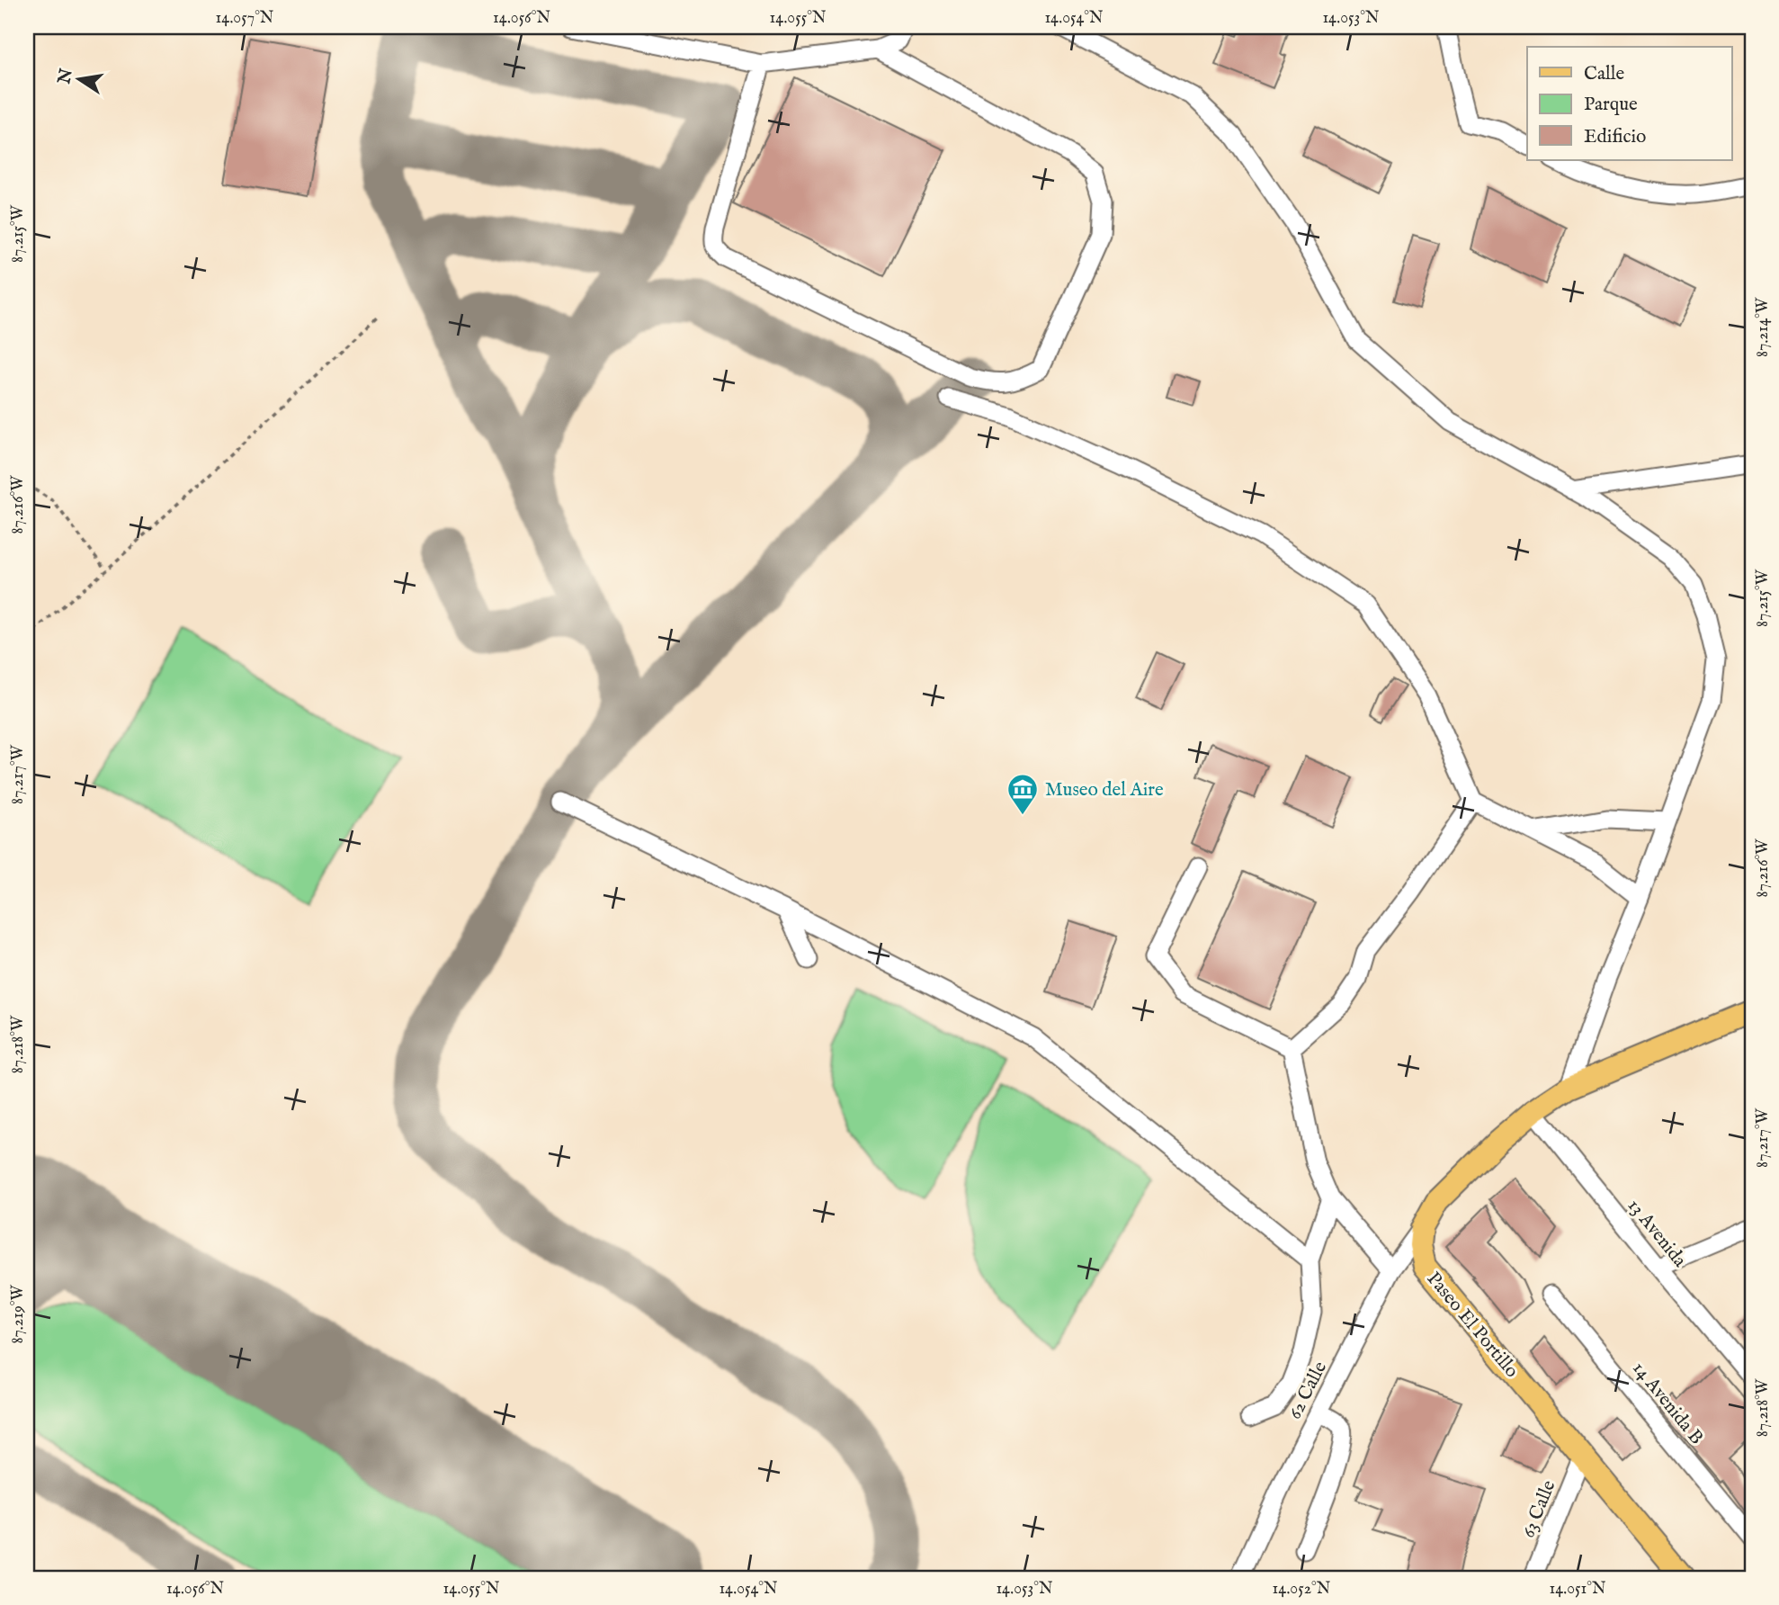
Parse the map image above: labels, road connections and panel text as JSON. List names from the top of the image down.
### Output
{
  "streets": {
    "main road": ["Paseo El Portillo"],
    "street": [
      "13 Avenida",
      "62 Calle",
      "14 Avenida B",
      "63 Calle"
    ]
  },
  "crossings": [
    ["Paseo El Portillo", "62 Calle"],
    ["Paseo El Portillo", "63 Calle"]
  ],
  "places": {
    "museum": ["Museo del Aire"]
  },
  "legend": ["Calle", "Parque", "Edificio"],
  "north": "left",
  "coordinates": [
    "14.057°N",
    "14.056°N",
    "14.055°N",
    "14.054°N",
    "14.053°N",
    "87.215°W",
    "87.214°W",
    "87.216°W",
    "87.217°W",
    "87.218°W",
    "87.219°W",
    "14.052°N",
    "14.051°N"
  ]
}
